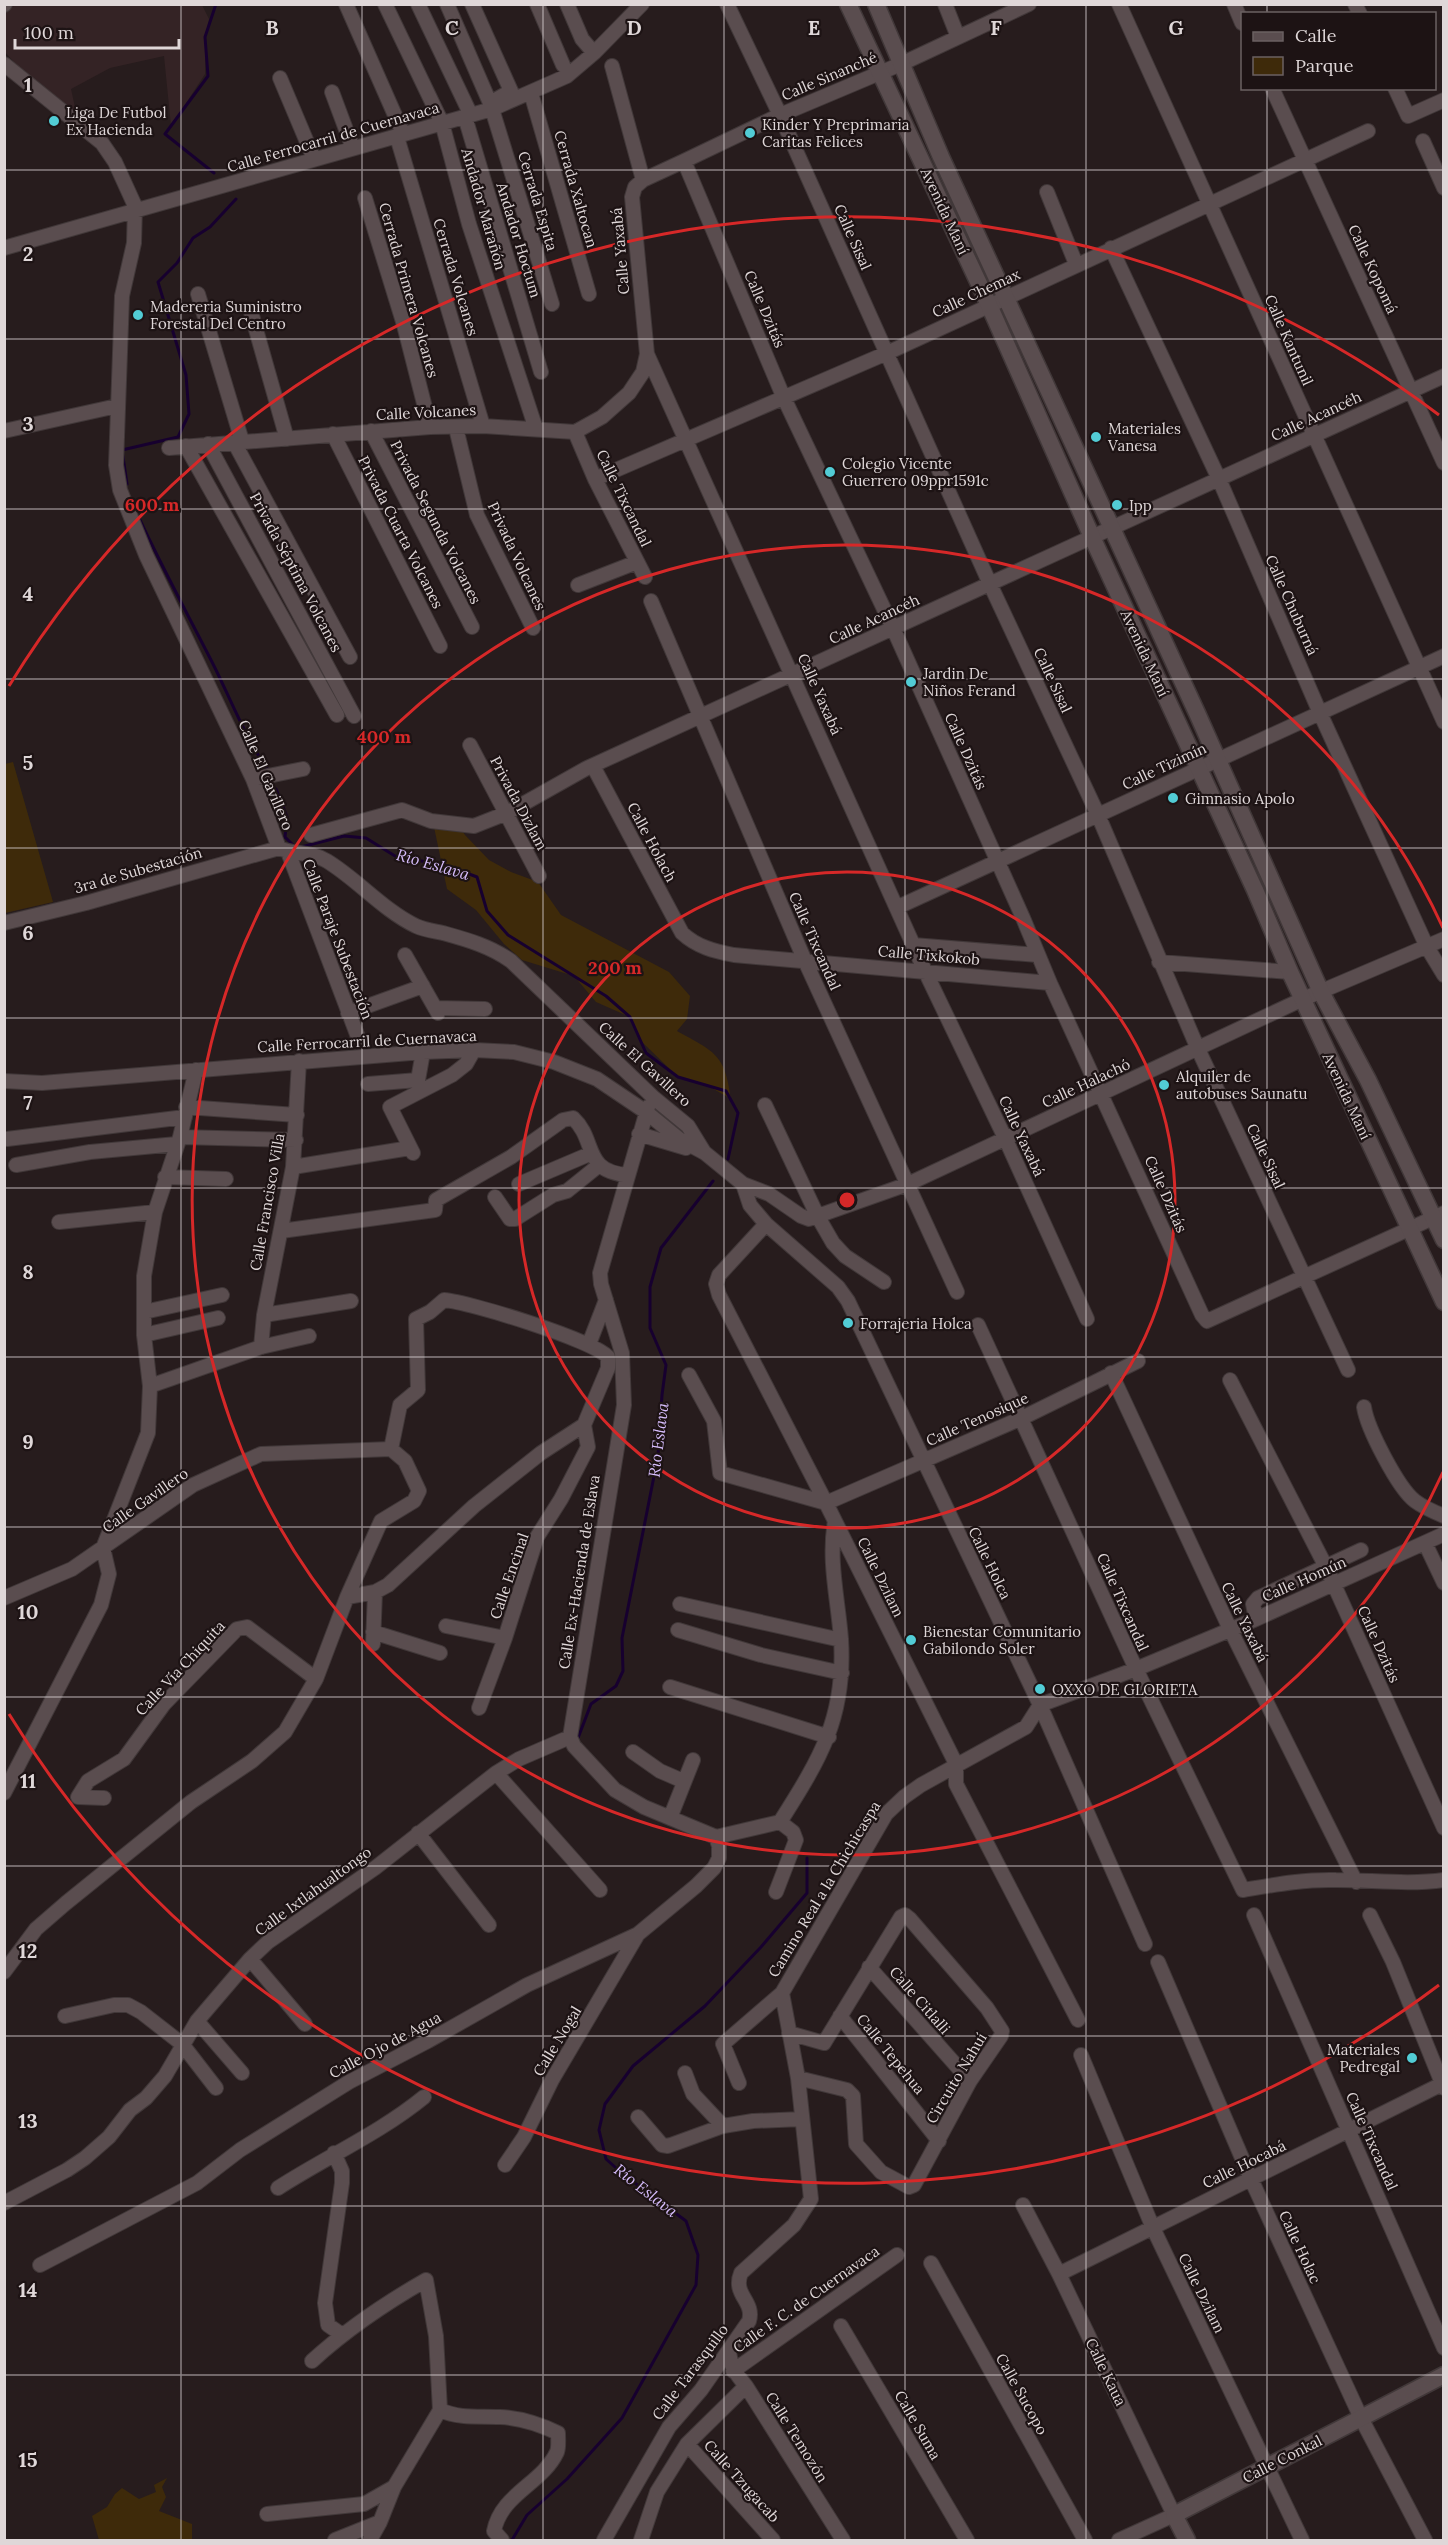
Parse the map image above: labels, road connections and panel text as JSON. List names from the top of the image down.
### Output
{
  "streets": {
    "street": [
      "Calle Sinanché",
      "Calle Ferrocarril de Cuernavaca",
      "Cerrada Xaltocan",
      "Cerrada Espita",
      "Andador Marañón",
      "Avenida Maní",
      "Calle Sisal",
      "Andador Hoctum",
      "Calle Yaxabá",
      "Calle Kopomá",
      "Cerrada Volcanes",
      "Cerrada Primera Volcanes",
      "Calle Chemax",
      "Calle Dzitás",
      "Calle Kantunil",
      "Calle Volcanes",
      "Calle Acancéh",
      "Calle Tixcandal",
      "Privada Segunda Volcanes",
      "Privada Cuarta Volcanes",
      "Privada Volcanes",
      "Privada Séptima Volcanes",
      "Calle Chuburná",
      "Calle Tizimín",
      "Calle El Gavillero",
      "Privada Dizlam",
      "Calle Holach",
      "3ra de Subestación",
      "Calle Paraje Subestación",
      "Calle Tixkokob",
      "Calle Halachó",
      "Calle Francisco Villa",
      "Calle Tenosique",
      "Calle Gavillero",
      "Calle Holca",
      "Calle Ex-Hacienda de Eslava",
      "Calle Encinal",
      "Calle Dzilam",
      "Calle Homún",
      "Calle Vía Chiquita",
      "Camino Real a la Chichicaspa",
      "Calle Ixtlahualtongo",
      "Calle Citlalli",
      "Calle Nogal",
      "Calle Ojo de Agua",
      "Calle Tepehua",
      "Circuito Nahuí",
      "Calle Hocabá",
      "Calle Holac",
      "Calle F. C. de Cuernavaca",
      "Calle Tarasquillo",
      "Calle Kaua",
      "Calle Sucopo",
      "Calle Suma",
      "Calle Temozón",
      "Calle Conkal",
      "Calle Tzugacab"
    ]
  },
  "crossings": [
    ["Calle Sinanché", "Avenida Maní"],
    ["Calle Sinanché", "Calle Sisal"],
    ["Calle Sinanché", "Calle Yaxabá"],
    ["Calle Sinanché", "Calle Dzitás"],
    ["Calle Ferrocarril de Cuernavaca", "Cerrada Xaltocan"],
    ["Calle Ferrocarril de Cuernavaca", "Cerrada Espita"],
    ["Calle Ferrocarril de Cuernavaca", "Andador Marañón"],
    ["Calle Ferrocarril de Cuernavaca", "Andador Hoctum"],
    ["Calle Ferrocarril de Cuernavaca", "Cerrada Volcanes"],
    ["Calle Ferrocarril de Cuernavaca", "Calle El Gavillero"],
    ["Calle Ferrocarril de Cuernavaca", "Calle Francisco Villa"],
    ["Calle Ferrocarril de Cuernavaca", "Calle Ex-Hacienda de Eslava"],
    ["Andador Marañón", "Calle Volcanes"],
    ["Avenida Maní", "Calle Chemax"],
    ["Avenida Maní", "Calle Acancéh"],
    ["Avenida Maní", "Calle Tizimín"],
    ["Avenida Maní", "Calle Halachó"],
    ["Calle Sisal", "Calle Chemax"],
    ["Calle Sisal", "Calle Dzitás"],
    ["Calle Sisal", "Calle Acancéh"],
    ["Calle Sisal", "Calle Tizimín"],
    ["Calle Sisal", "Calle Halachó"],
    ["Calle Yaxabá", "Calle Chemax"],
    ["Calle Yaxabá", "Calle Acancéh"],
    ["Calle Yaxabá", "Calle Tixcandal"],
    ["Calle Yaxabá", "Calle Tizimín"],
    ["Calle Yaxabá", "Calle Tixkokob"],
    ["Calle Yaxabá", "Calle Halachó"],
    ["Calle Yaxabá", "Calle Tenosique"],
    ["Calle Yaxabá", "Calle Homún"],
    ["Calle Kopomá", "Calle Chemax"],
    ["Calle Kopomá", "Calle Acancéh"],
    ["Cerrada Volcanes", "Calle Volcanes"],
    ["Cerrada Primera Volcanes", "Calle Volcanes"],
    ["Calle Chemax", "Calle Dzitás"],
    ["Calle Chemax", "Calle Kantunil"],
    ["Calle Chemax", "Calle Tixcandal"],
    ["Calle Chemax", "Calle Chuburná"],
    ["Calle Dzitás", "Calle Acancéh"],
    ["Calle Dzitás", "Calle Tizimín"],
    ["Calle Dzitás", "Calle Tixkokob"],
    ["Calle Dzitás", "Calle Halachó"],
    ["Calle Dzitás", "Calle Homún"],
    ["Calle Kantunil", "Calle Acancéh"],
    ["Calle Kantunil", "Calle Tizimín"],
    ["Calle Volcanes", "Calle Tixcandal"],
    ["Calle Volcanes", "Privada Segunda Volcanes"],
    ["Calle Volcanes", "Privada Cuarta Volcanes"],
    ["Calle Volcanes", "Privada Volcanes"],
    ["Calle Volcanes", "Privada Séptima Volcanes"],
    ["Calle Acancéh", "Calle Tixcandal"],
    ["Calle Acancéh", "Calle Chuburná"],
    ["Calle Acancéh", "Privada Dizlam"],
    ["Calle Acancéh", "Calle Holach"],
    ["Calle Tixcandal", "Calle Tixkokob"],
    ["Calle Tixcandal", "Calle Halachó"],
    ["Calle Tixcandal", "Calle Tenosique"],
    ["Calle Tixcandal", "Calle Homún"],
    ["Calle Tixcandal", "Calle Hocabá"],
    ["Calle Chuburná", "Calle Tizimín"],
    ["Calle Chuburná", "Calle Halachó"],
    ["Calle El Gavillero", "3ra de Subestación"],
    ["Calle El Gavillero", "Calle Paraje Subestación"],
    ["Calle El Gavillero", "Calle Ex-Hacienda de Eslava"],
    ["Calle Holach", "Calle Tixkokob"],
    ["3ra de Subestación", "Calle Paraje Subestación"],
    ["Calle Tenosique", "Calle Holca"],
    ["Calle Tenosique", "Calle Dzilam"],
    ["Calle Holca", "Calle Dzilam"],
    ["Calle Holca", "Calle Homún"],
    ["Calle Ex-Hacienda de Eslava", "Calle Ixtlahualtongo"],
    ["Calle Dzilam", "Camino Real a la Chichicaspa"],
    ["Calle Dzilam", "Calle Hocabá"],
    ["Calle Dzilam", "Calle Conkal"],
    ["Camino Real a la Chichicaspa", "Calle Tarasquillo"],
    ["Calle Citlalli", "Circuito Nahuí"],
    ["Calle Nogal", "Calle Ojo de Agua"],
    ["Calle Tepehua", "Circuito Nahuí"],
    ["Circuito Nahuí", "Calle Tarasquillo"],
    ["Calle Hocabá", "Calle Holac"],
    ["Calle Hocabá", "Calle Kaua"],
    ["Calle Holac", "Calle Conkal"],
    ["Calle F. C. de Cuernavaca", "Calle Temozón"],
    ["Calle Kaua", "Calle Conkal"]
  ],
  "water": ["Río Eslava"],
  "places": [
    "Liga De Futbol Ex Hacienda",
    "Kinder Y Preprimaria Caritas Felices",
    "Madereria Suministro Forestal Del Centro",
    "Materiales Vanesa",
    "Colegio Vicente Guerrero 09ppr1591c",
    "Ipp",
    "Jardin De Niños Ferand",
    "Gimnasio Apolo",
    "Alquiler de autobuses Saunatu",
    "Forrajeria Holca",
    "Bienestar Comunitario Gabilondo Soler",
    "OXXO DE GLORIETA",
    "Materiales Pedregal"
  ],
  "legend": ["Calle", "Parque"],
  "scale_bar": "100 m",
  "grid": {
    "columns": [
      "B",
      "C",
      "D",
      "E",
      "F",
      "G"
    ],
    "rows": [
      "1",
      "2",
      "3",
      "4",
      "5",
      "6",
      "7",
      "8",
      "9",
      "10",
      "11",
      "12",
      "13",
      "14",
      "15"
    ]
  },
  "rings": ["600 m", "400 m", "200 m"]
}
